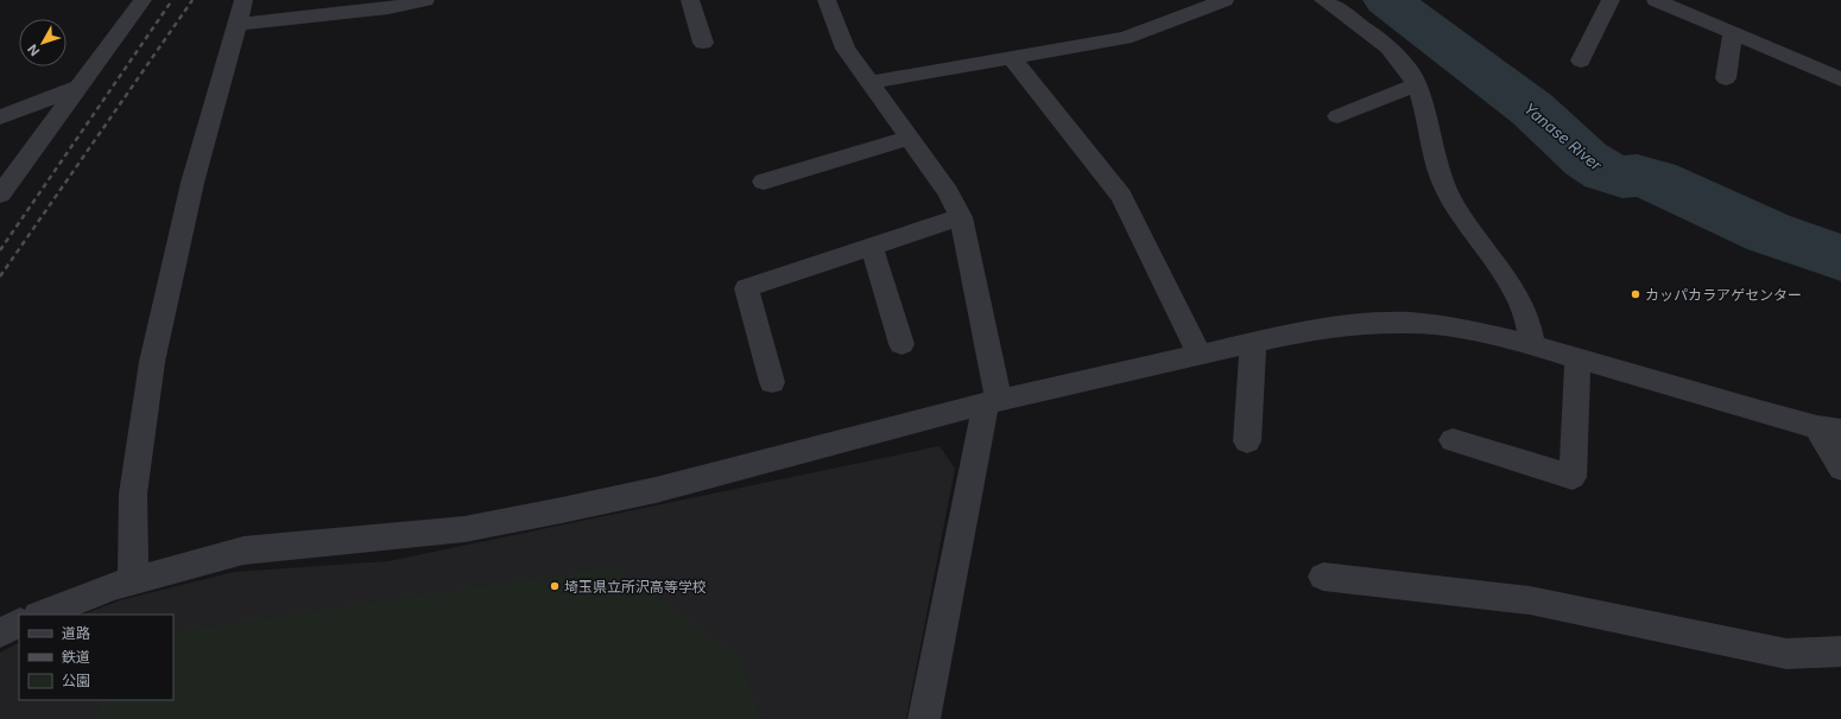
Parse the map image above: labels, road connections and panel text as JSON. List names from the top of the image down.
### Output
{
  "water": ["Yanase River"],
  "places": ["カッパカラアゲセンター", "埼玉県立所沢高等学校"],
  "legend": ["道路", "鉄道", "公園"],
  "north": "bottom left"
}
